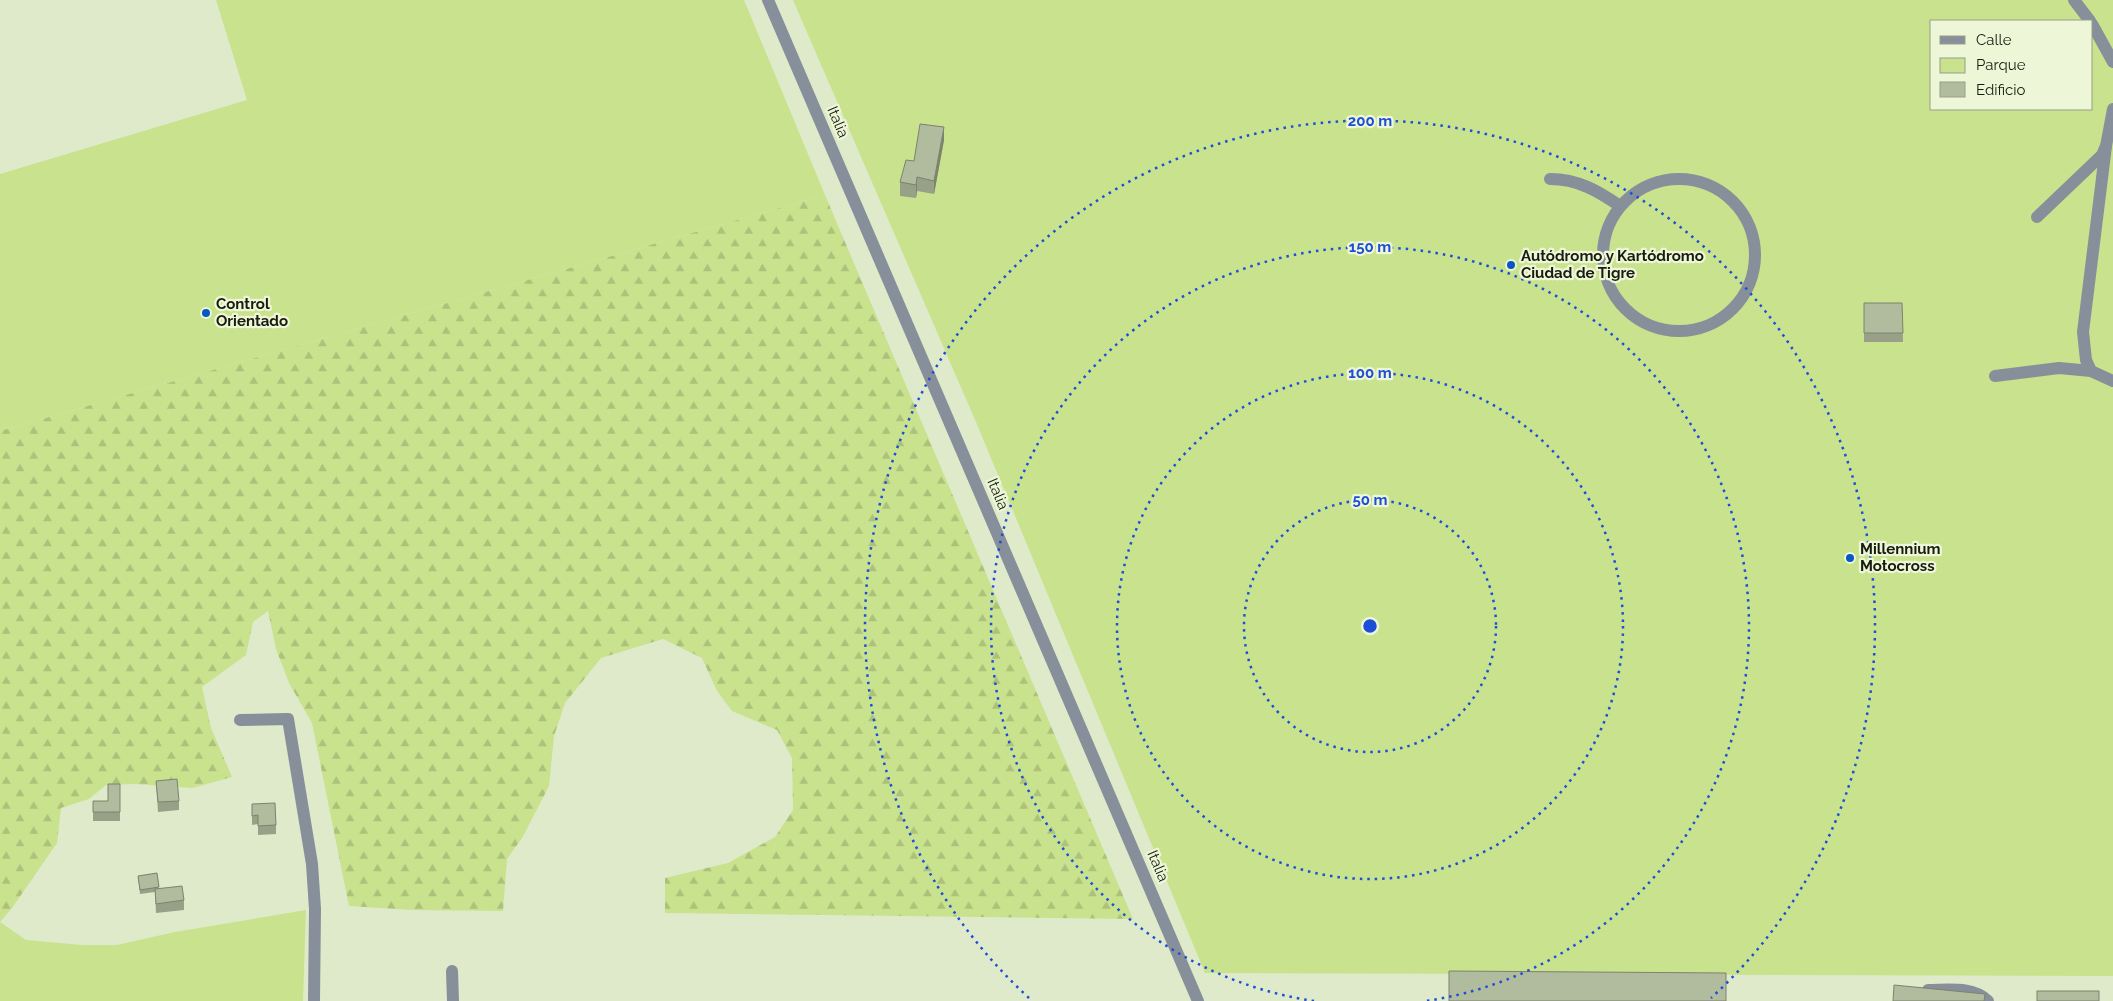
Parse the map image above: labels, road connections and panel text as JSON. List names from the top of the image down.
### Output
{
  "streets": {
    "street": ["Italia"]
  },
  "places": ["Autódromo y Kartódromo Ciudad de Tigre", "Control Orientado", "Millennium Motocross"],
  "legend": ["Calle", "Parque", "Edificio"],
  "rings": [
    "200 m",
    "150 m",
    "100 m",
    "50 m"
  ]
}
